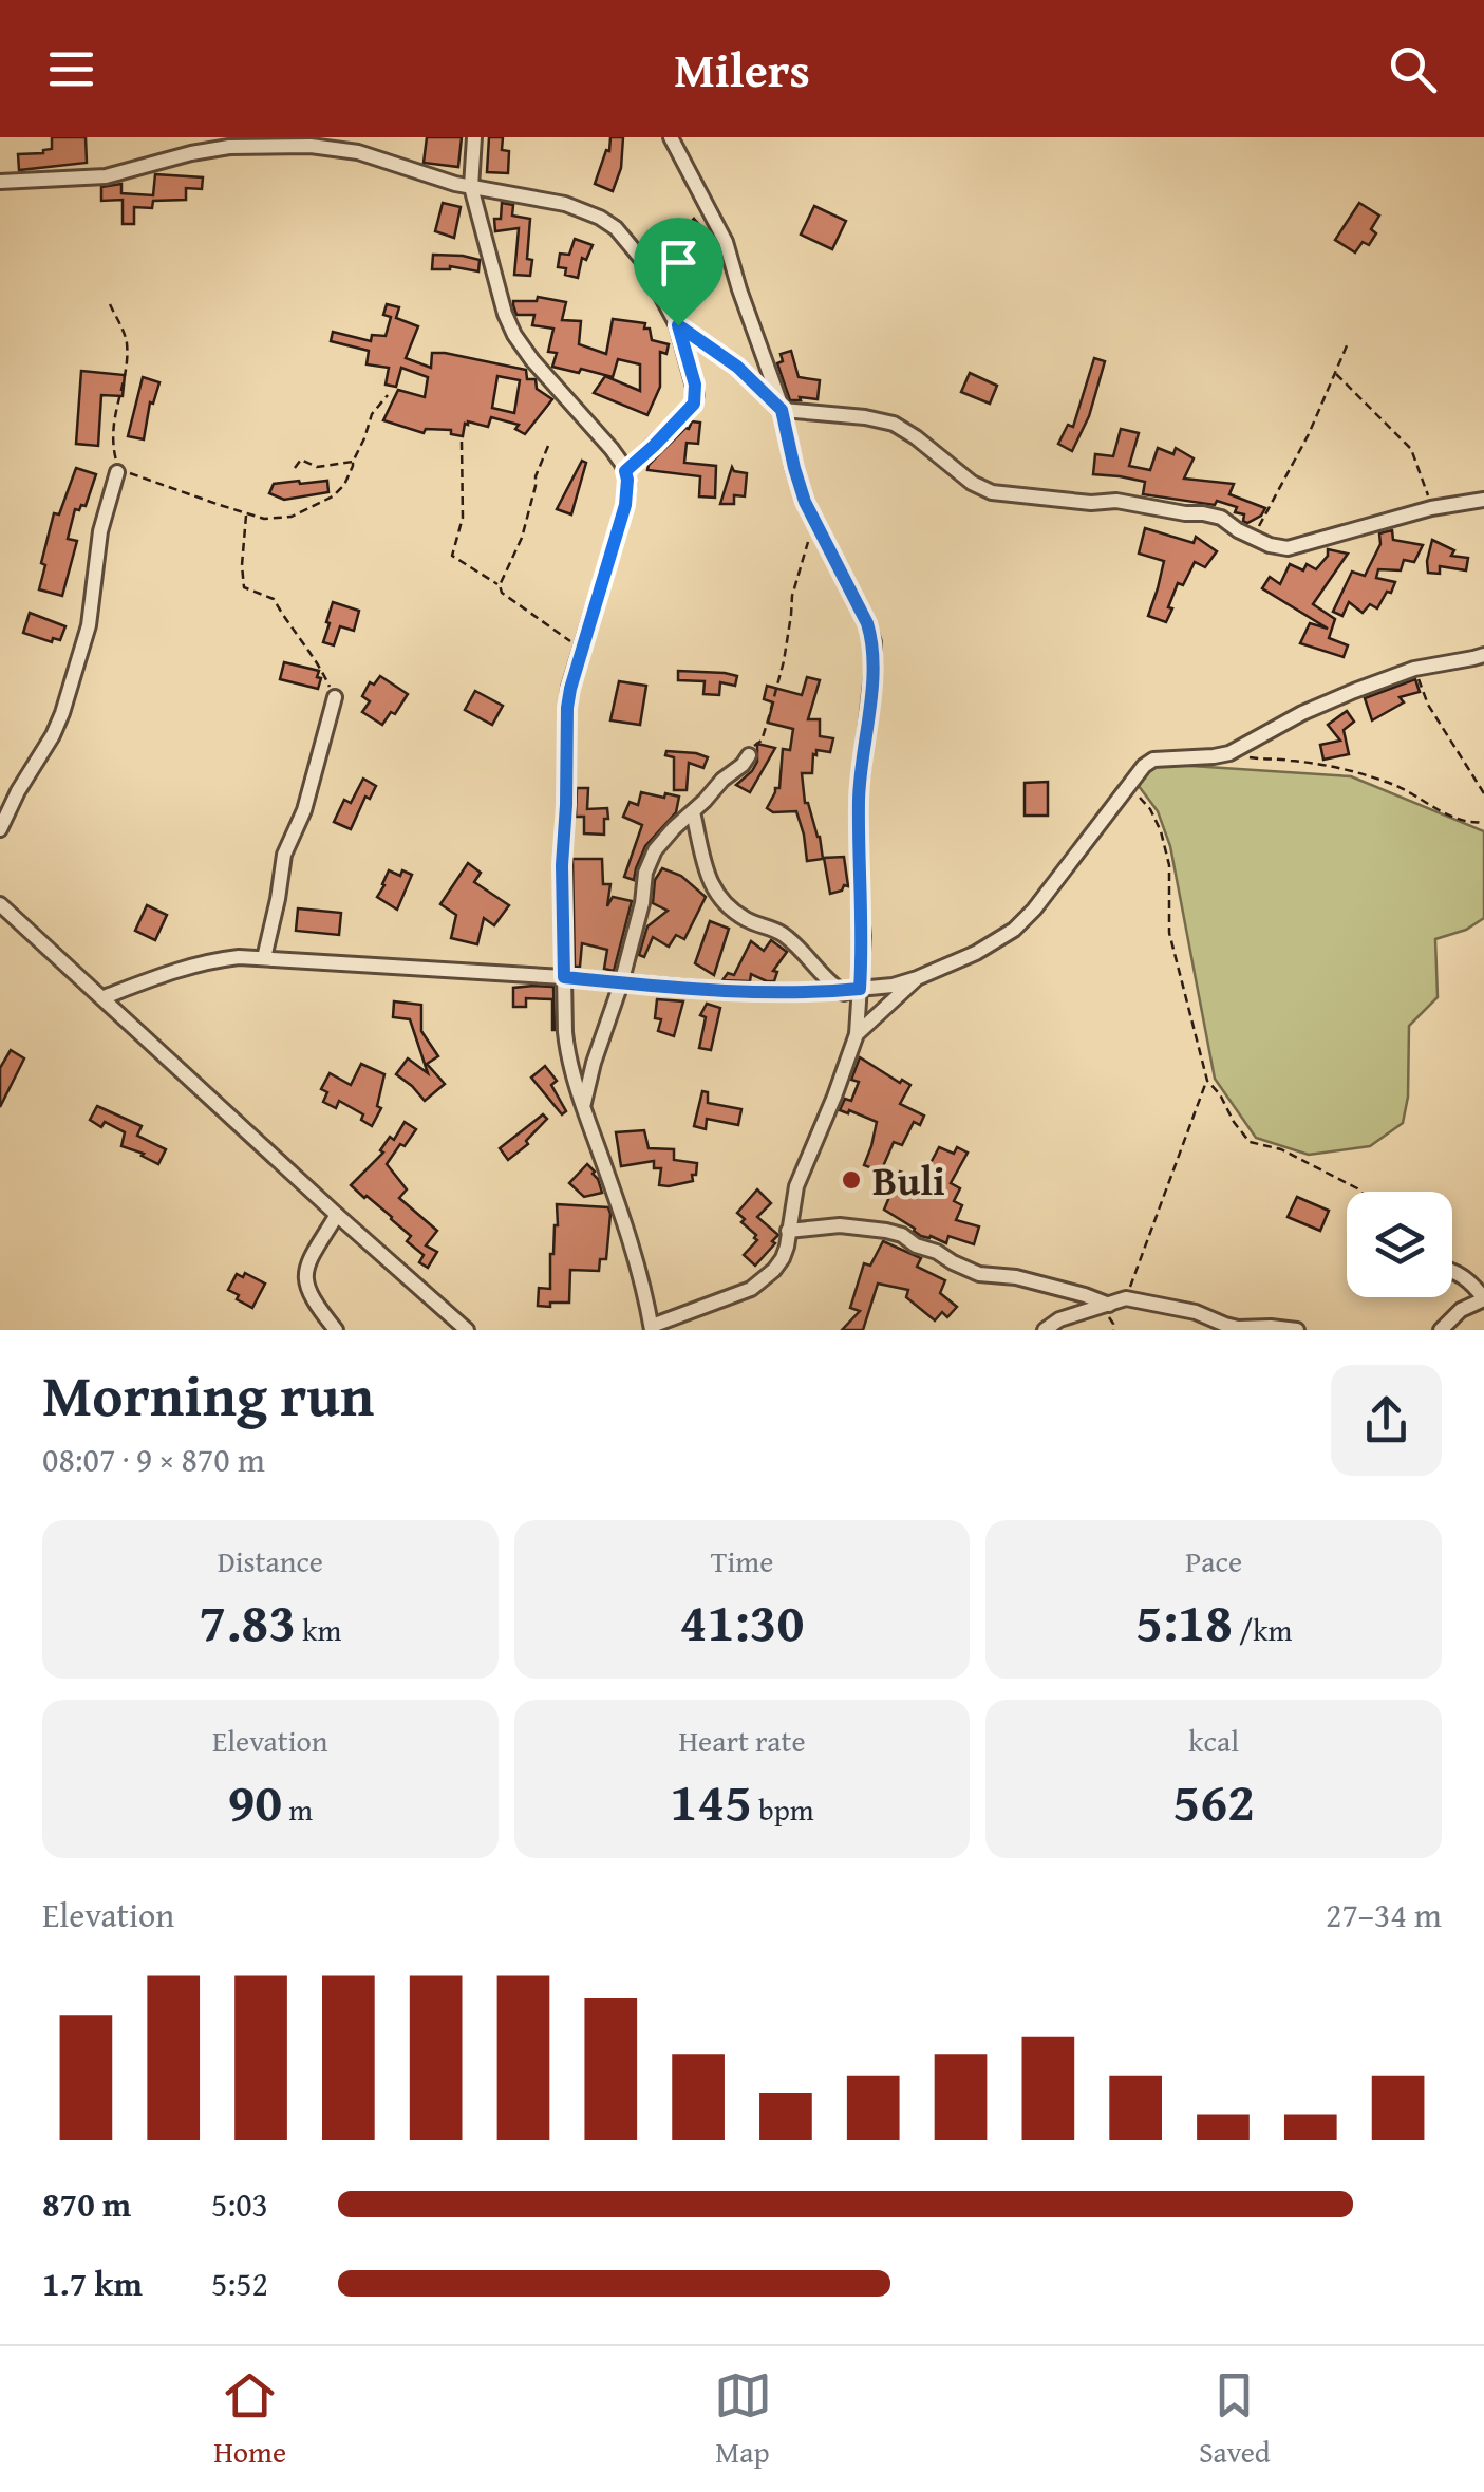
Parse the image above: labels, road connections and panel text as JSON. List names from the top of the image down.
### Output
{
  "places": ["Buli"],
  "page": {
    "header": "Milers",
    "heading": ["Morning run", "08:07 · 9 × 870 m"],
    "stats": [
      ["Distance", "7.83 km"],
      ["Time", "41:30"],
      ["Pace", "5:18 /km"],
      ["Elevation", "90 m"],
      ["Heart rate", "145 bpm"],
      ["kcal", "562"]
    ],
    "chart": ["Elevation", "27–34 m"],
    "list": [
      {
        "name": "870 m",
        "note": "5:03"
      },
      {
        "name": "1.7 km",
        "note": "5:52"
      }
    ],
    "tabs": ["Home", "Map", "Saved"]
  }
}
